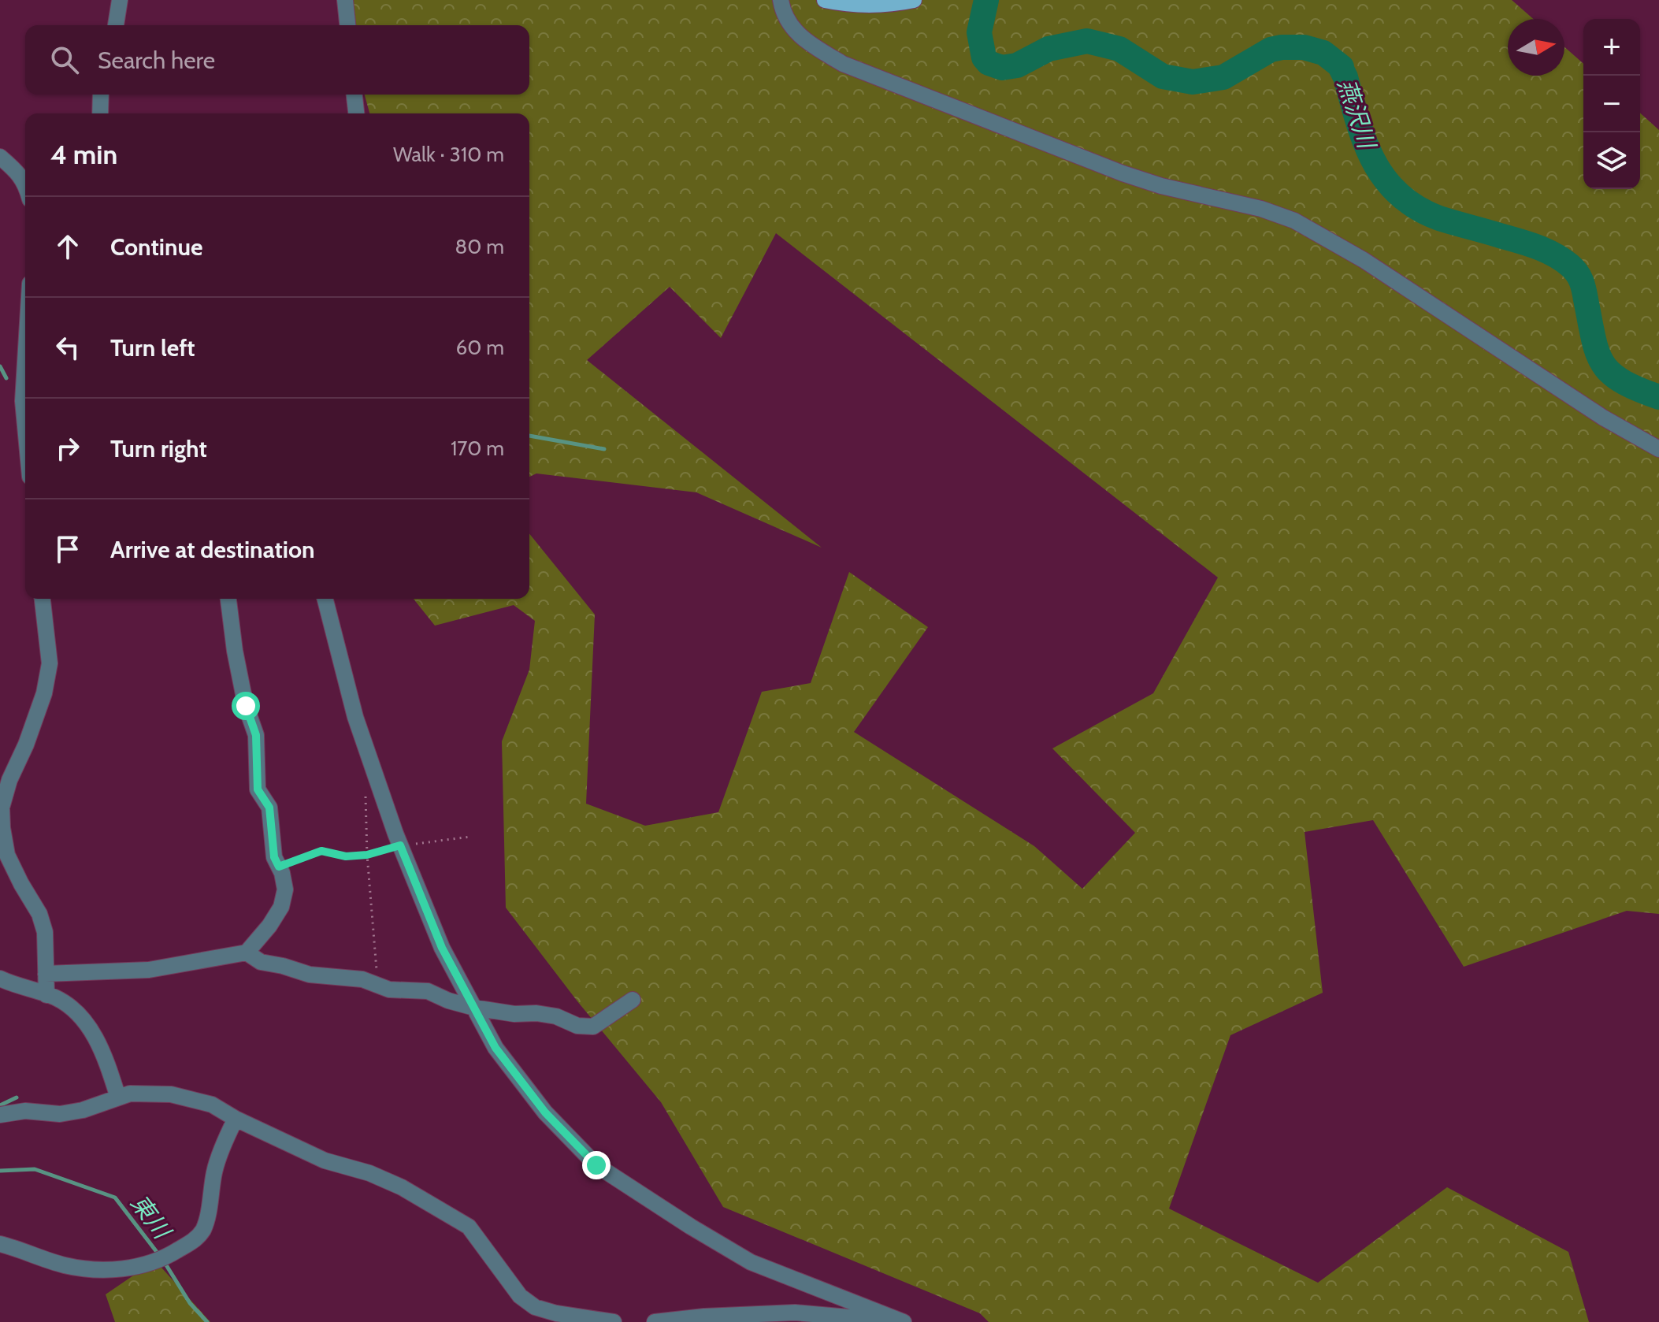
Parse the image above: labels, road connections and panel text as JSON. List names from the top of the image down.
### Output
{
  "water": ["燕沢川", "東川"],
  "north": "right",
  "page": {
    "map_buttons": ["+", "−"],
    "search": "Search here",
    "heading": ["4 min", "Walk · 310 m"],
    "list": [
      ["Continue", "80 m"],
      ["Turn left", "60 m"],
      ["Turn right", "170 m"],
      "Arrive at destination"
    ]
  }
}
